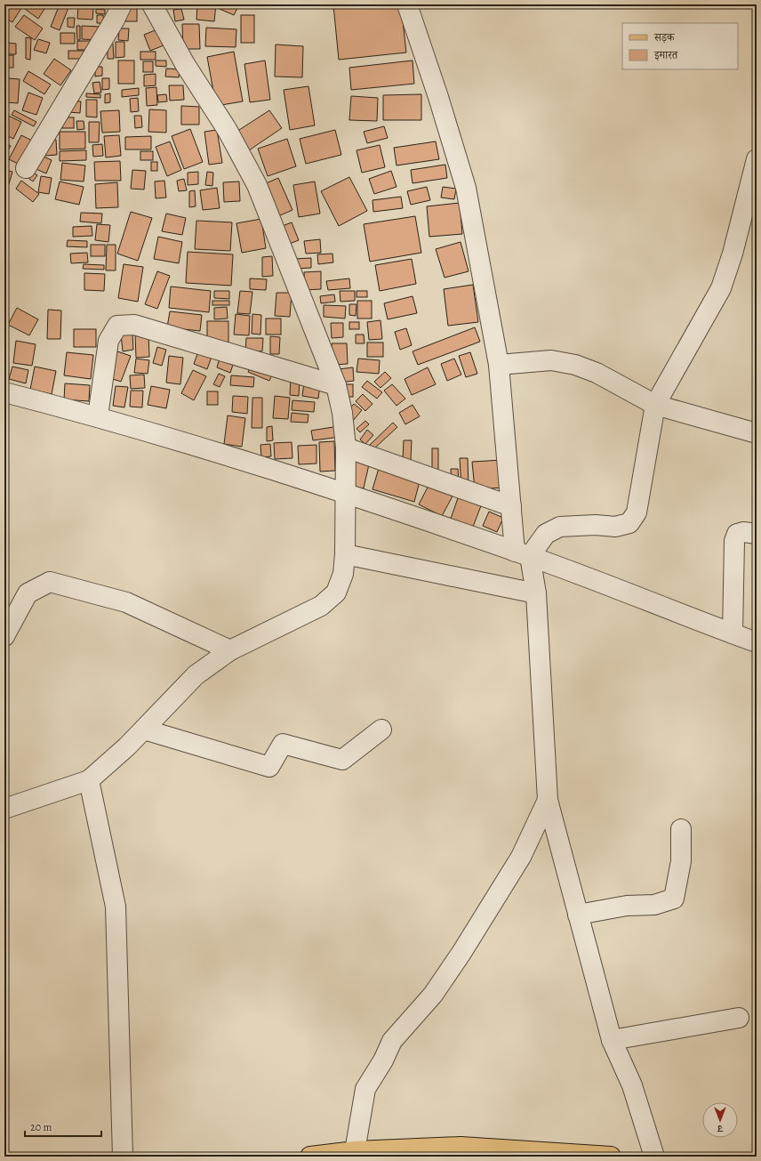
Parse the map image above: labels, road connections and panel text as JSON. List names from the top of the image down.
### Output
{
  "legend": ["सड़क", "इमारत"],
  "scale_bar": "20 m",
  "north": "bottom"
}
